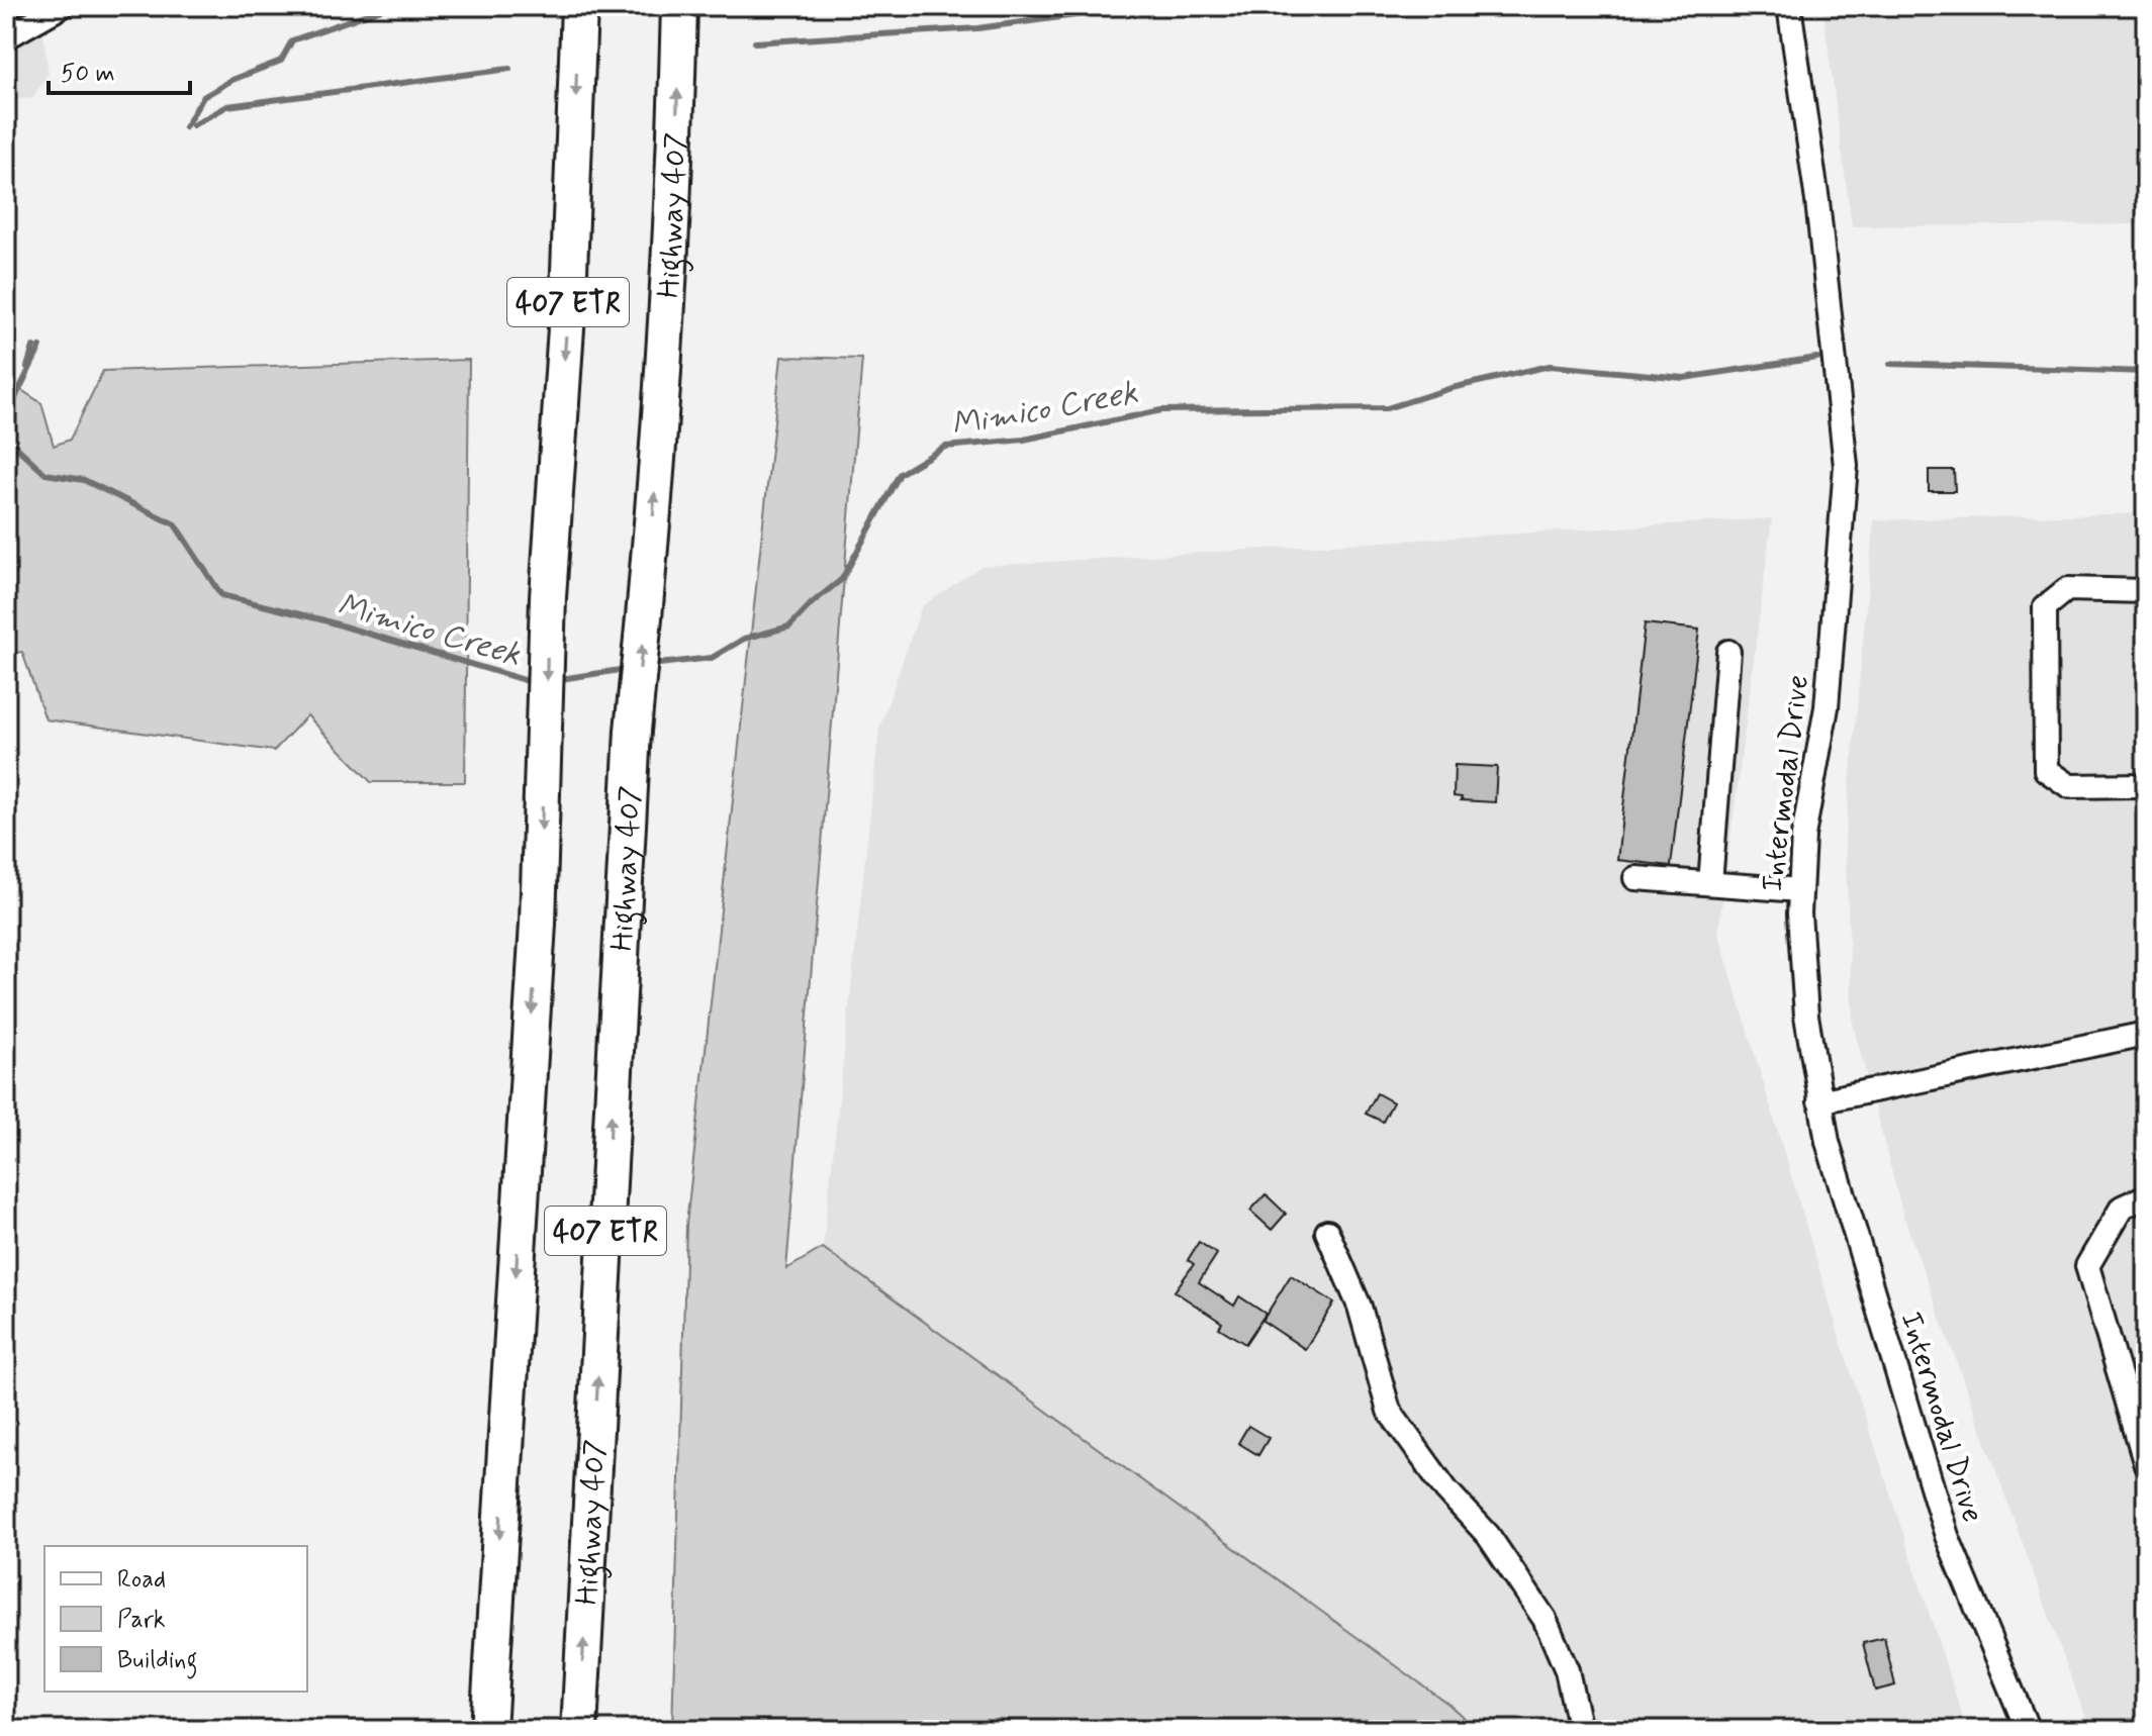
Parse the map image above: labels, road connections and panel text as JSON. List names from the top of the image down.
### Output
{
  "streets": {
    "highway": ["Highway 407", "407 ETR"],
    "street": ["Intermodal Drive"]
  },
  "water": ["Mimico Creek"],
  "legend": ["Road", "Park", "Building"],
  "scale_bar": "50 m"
}
